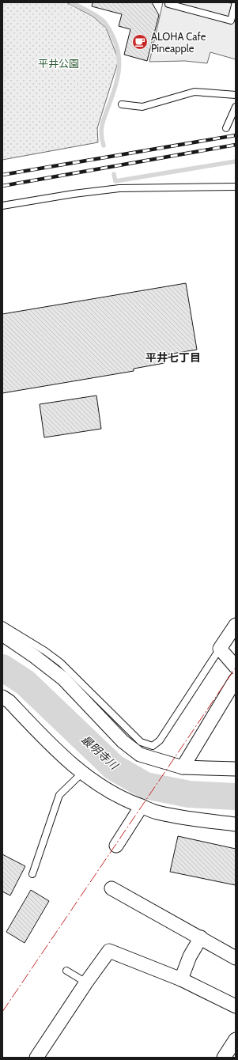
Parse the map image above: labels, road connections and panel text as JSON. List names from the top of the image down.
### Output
{
  "districts": ["平井七丁目"],
  "water": ["最明寺川"],
  "parks": ["平井公園"],
  "places": {
    "cafe": ["ALOHA Cafe Pineapple"]
  }
}
